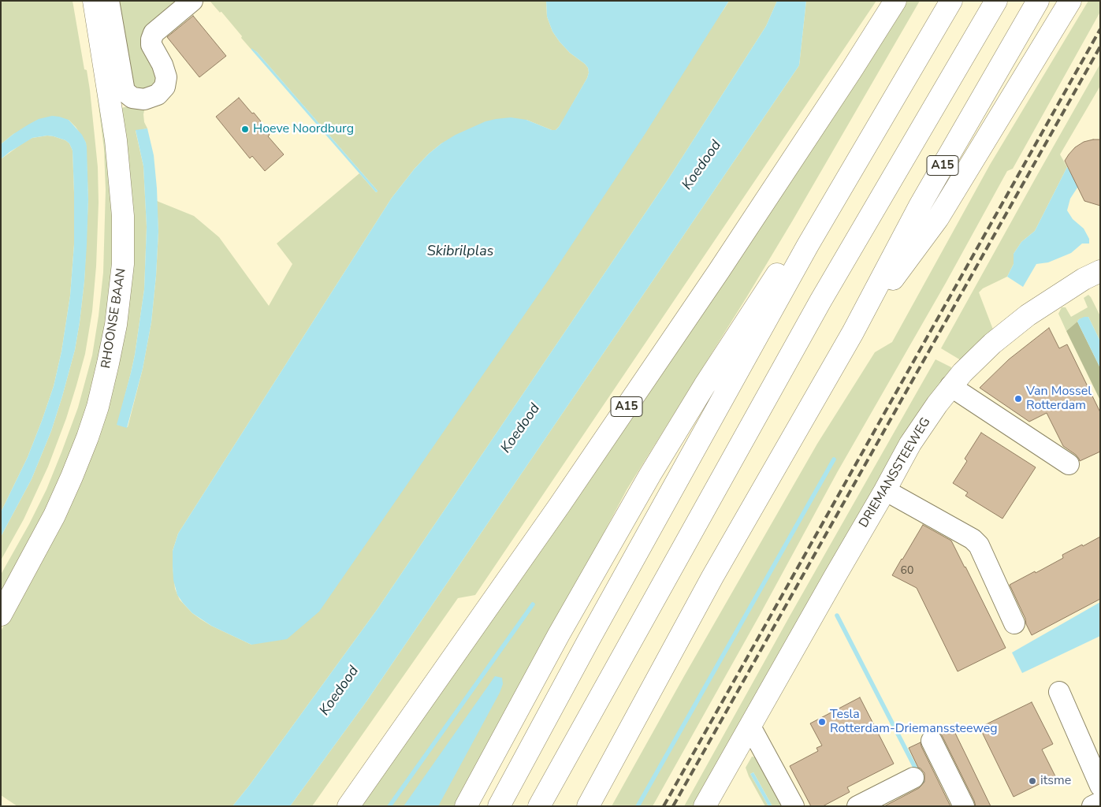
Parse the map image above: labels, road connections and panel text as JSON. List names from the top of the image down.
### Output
{
  "streets": {
    "main road": ["A15", "RHOONSE BAAN", "DRIEMANSSTEEWEG"]
  },
  "water": ["Koedood", "Skibrilplas"],
  "places": [
    "Hoeve Noordburg",
    "Van Mossel Rotterdam",
    "Tesla Rotterdam-Driemanssteeweg",
    "itsme"
  ],
  "house_numbers": ["60"]
}
